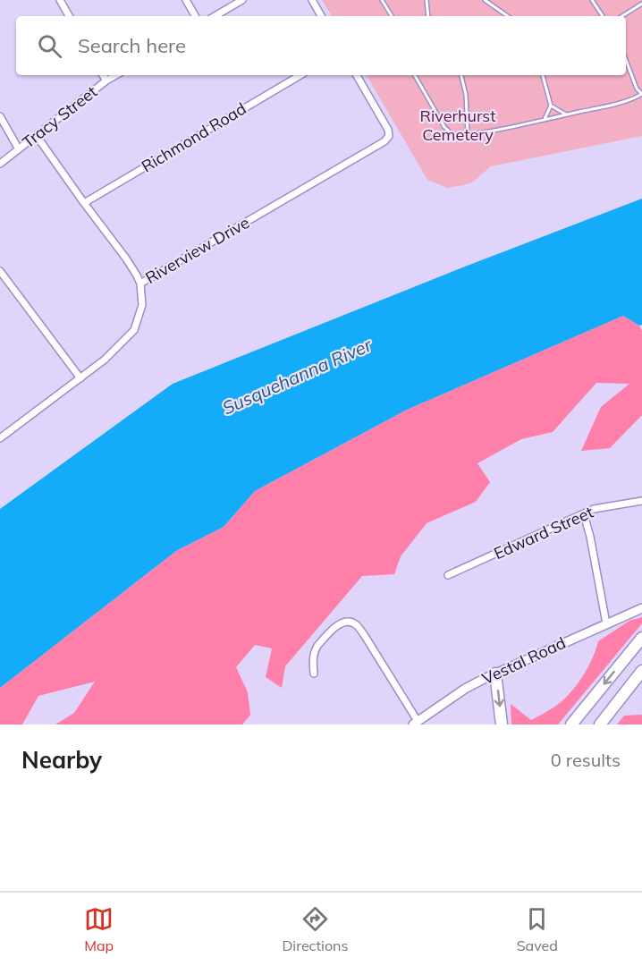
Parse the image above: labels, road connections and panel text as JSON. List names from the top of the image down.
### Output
{
  "streets": {
    "street": [
      "Tracy Street",
      "Richmond Road",
      "Riverview Drive",
      "Edward Street",
      "Vestal Road"
    ]
  },
  "water": ["Susquehanna River"],
  "parks": ["Riverhurst Cemetery"],
  "page": {
    "search": "Search here",
    "heading": ["Nearby", "0 results"],
    "nav": ["Map", "Directions", "Saved"]
  }
}
